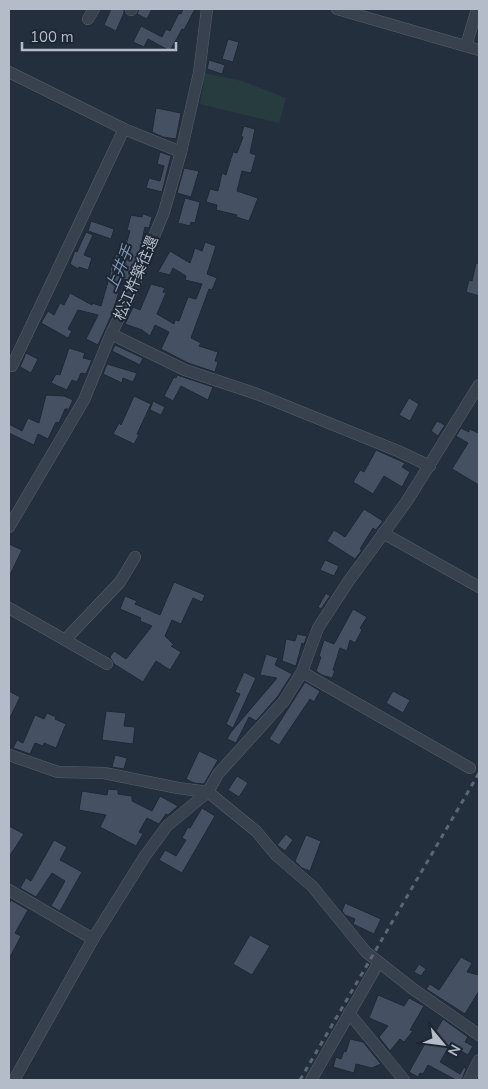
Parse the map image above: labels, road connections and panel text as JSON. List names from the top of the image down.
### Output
{
  "streets": {
    "street": ["松江杵築往還"]
  },
  "water": ["上井手"],
  "scale_bar": "100 m",
  "north": "bottom right"
}
